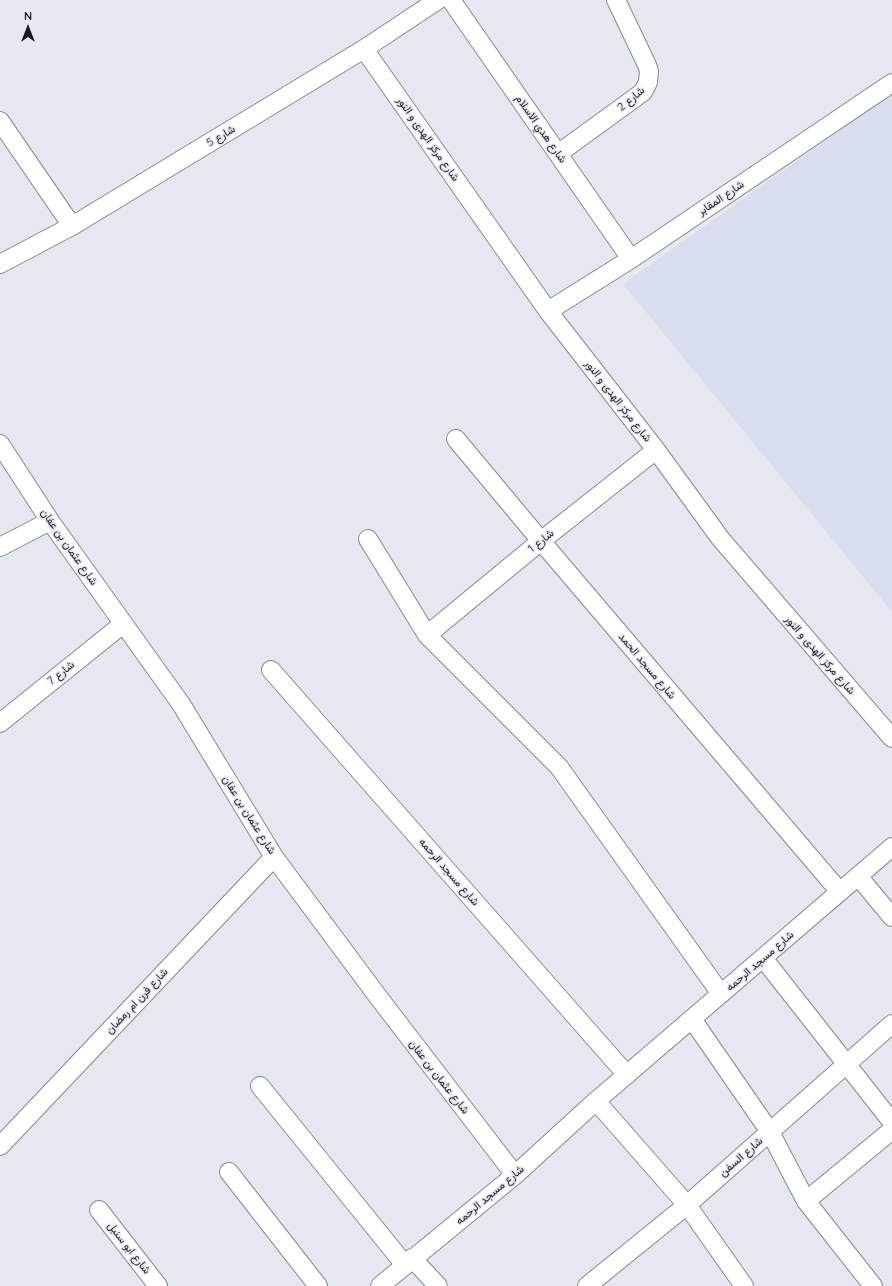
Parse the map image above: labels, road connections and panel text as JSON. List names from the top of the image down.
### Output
{
  "streets": {
    "street": [
      "شارع 2",
      "شارع هدي الاسلام",
      "شارع 5",
      "شارع مركز الهدى و النور",
      "شارع المقابر",
      "شارع 1",
      "شارع عثمان بن عفان",
      "شارع مسجد الحمد",
      "شارع 7",
      "شارع مسجد الرحمه",
      "شارع فرن ام رمضان",
      "شارع السفن",
      "شارع ابو سنبل"
    ]
  },
  "crossings": [
    ["شارع 2", "شارع هدي الاسلام"],
    ["شارع هدي الاسلام", "شارع المقابر"],
    ["شارع 5", "شارع مركز الهدى و النور"],
    ["شارع مركز الهدى و النور", "شارع المقابر"],
    ["شارع مركز الهدى و النور", "شارع 1"],
    ["شارع 1", "شارع مسجد الحمد"],
    ["شارع عثمان بن عفان", "شارع 7"],
    ["شارع عثمان بن عفان", "شارع مسجد الرحمه"],
    ["شارع عثمان بن عفان", "شارع فرن ام رمضان"],
    ["شارع مسجد الحمد", "شارع مسجد الرحمه"]
  ],
  "north": "top"
}
